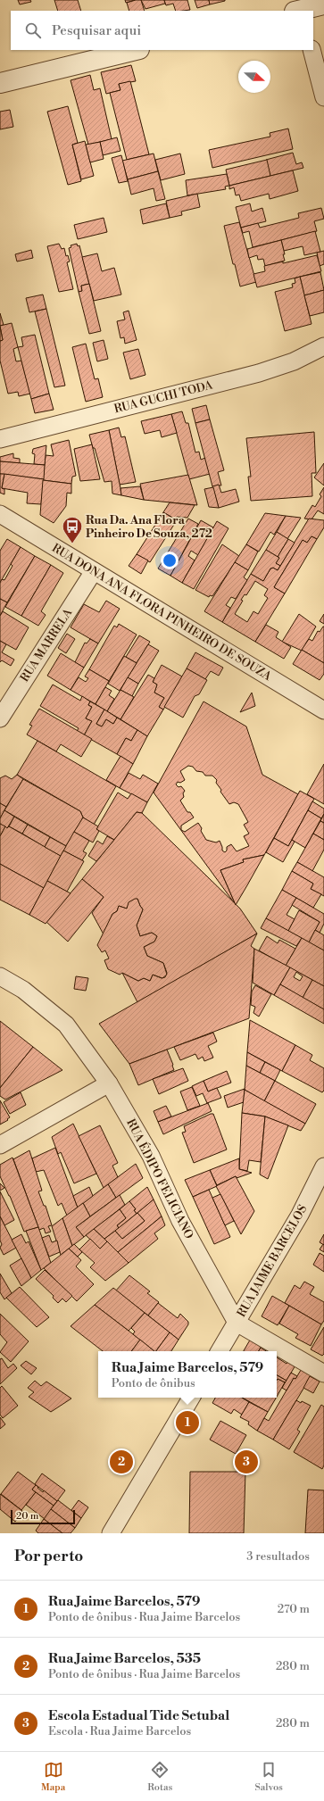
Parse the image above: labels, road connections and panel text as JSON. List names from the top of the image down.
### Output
{
  "streets": {
    "street": [
      "RUA GUCHI TODA",
      "RUA DONA ANA FLORA PINHEIRO DE SOUZA",
      "RUA MARRELA",
      "RUA ÉDIPO FELICIANO",
      "RUA JAIME BARCELOS"
    ]
  },
  "crossings": [
    ["RUA DONA ANA FLORA PINHEIRO DE SOUZA", "RUA MARRELA"],
    ["RUA ÉDIPO FELICIANO", "RUA JAIME BARCELOS"]
  ],
  "places": {
    "bus stop": ["Rua Da. Ana Flora Pinheiro De Souza, 272"]
  },
  "scale_bar": "20 m",
  "north": "right",
  "page": {
    "search": "Pesquisar aqui",
    "popup": ["Rua Jaime Barcelos, 579", "Ponto de ônibus"],
    "pins": ["1", "2", "3"],
    "scale": "20 m",
    "heading": ["Por perto", "3 resultados"],
    "list": [
      {
        "mark": "1",
        "name": "Rua Jaime Barcelos, 579",
        "note": "Ponto de ônibus · Rua Jaime Barcelos",
        "value": "270 m"
      },
      {
        "mark": "2",
        "name": "Rua Jaime Barcelos, 535",
        "note": "Ponto de ônibus · Rua Jaime Barcelos",
        "value": "280 m"
      },
      {
        "mark": "3",
        "name": "Escola Estadual Tide Setubal",
        "note": "Escola · Rua Jaime Barcelos",
        "value": "280 m"
      }
    ],
    "nav": ["Mapa", "Rotas", "Salvos"]
  }
}
